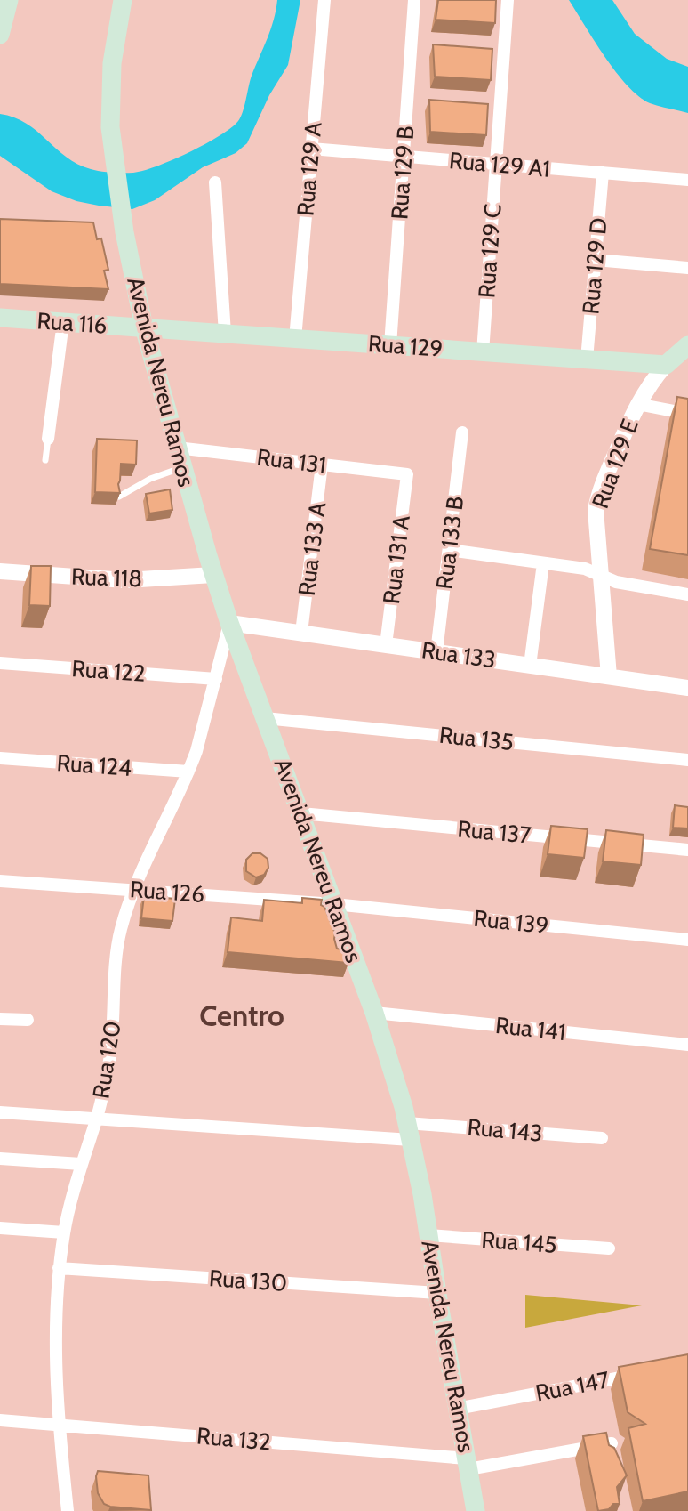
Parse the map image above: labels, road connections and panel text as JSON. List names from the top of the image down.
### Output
{
  "streets": {
    "main road": [
      "Rua 116",
      "Rua 129",
      "Avenida Nereu Ramos",
      "Rua 129 E"
    ],
    "street": [
      "Rua 129 A1",
      "Rua 129 A",
      "Rua 129 B",
      "Rua 129 C",
      "Rua 129 D",
      "Rua 131",
      "Rua 133 B",
      "Rua 133 A",
      "Rua 131 A",
      "Rua 118",
      "Rua 133",
      "Rua 122",
      "Rua 135",
      "Rua 124",
      "Rua 137",
      "Rua 126",
      "Rua 139",
      "Rua 141",
      "Rua 120",
      "Rua 143",
      "Rua 145",
      "Rua 130",
      "Rua 147",
      "Rua 132"
    ]
  },
  "crossings": [
    ["Rua 129 A1", "Rua 129 A"],
    ["Rua 129 A1", "Rua 129 B"],
    ["Rua 129 A1", "Rua 129 C"],
    ["Rua 129 A1", "Rua 129 D"],
    ["Rua 129 A", "Rua 129"],
    ["Rua 129 B", "Rua 129"],
    ["Rua 129 C", "Rua 129"],
    ["Rua 129 D", "Rua 129"],
    ["Rua 116", "Rua 129"],
    ["Rua 116", "Avenida Nereu Ramos"],
    ["Rua 129", "Avenida Nereu Ramos"],
    ["Rua 129", "Rua 129 E"],
    ["Avenida Nereu Ramos", "Rua 131"],
    ["Avenida Nereu Ramos", "Rua 118"],
    ["Avenida Nereu Ramos", "Rua 133"],
    ["Avenida Nereu Ramos", "Rua 135"],
    ["Avenida Nereu Ramos", "Rua 137"],
    ["Avenida Nereu Ramos", "Rua 126"],
    ["Avenida Nereu Ramos", "Rua 139"],
    ["Avenida Nereu Ramos", "Rua 141"],
    ["Avenida Nereu Ramos", "Rua 120"],
    ["Avenida Nereu Ramos", "Rua 143"],
    ["Avenida Nereu Ramos", "Rua 145"],
    ["Avenida Nereu Ramos", "Rua 130"],
    ["Avenida Nereu Ramos", "Rua 147"],
    ["Avenida Nereu Ramos", "Rua 132"],
    ["Rua 131", "Rua 133 A"],
    ["Rua 131", "Rua 131 A"],
    ["Rua 129 E", "Rua 133"],
    ["Rua 133 B", "Rua 133"],
    ["Rua 133 A", "Rua 133"],
    ["Rua 131 A", "Rua 133"],
    ["Rua 133", "Rua 120"],
    ["Rua 122", "Rua 120"],
    ["Rua 124", "Rua 120"],
    ["Rua 126", "Rua 139"],
    ["Rua 126", "Rua 120"],
    ["Rua 120", "Rua 143"],
    ["Rua 120", "Rua 130"],
    ["Rua 120", "Rua 132"]
  ],
  "districts": ["Centro"]
}
